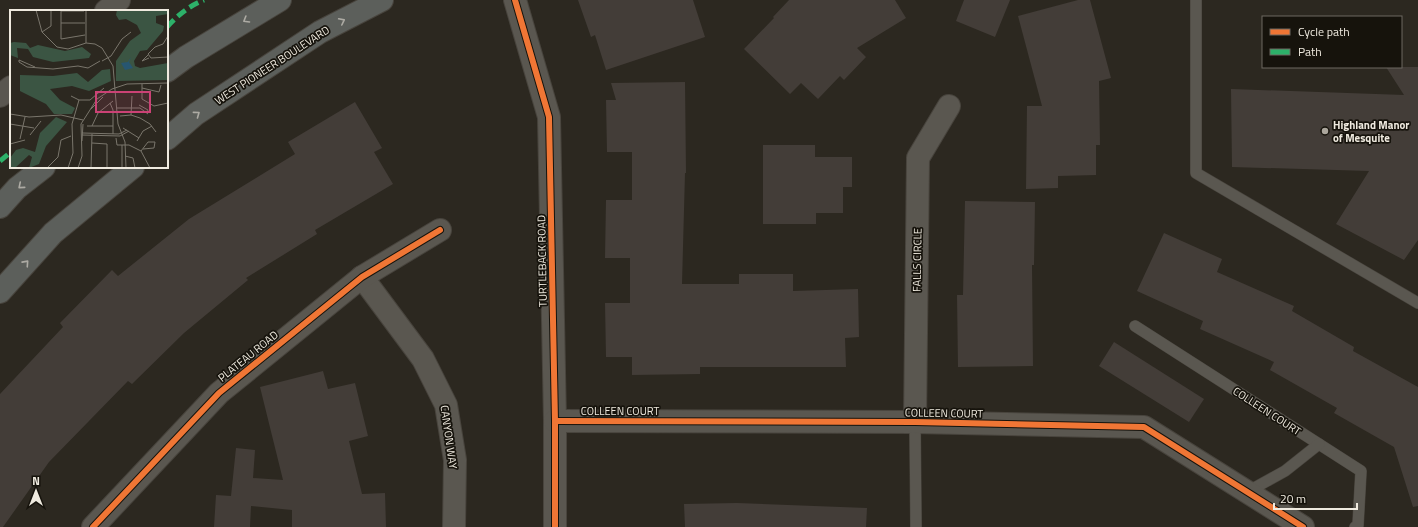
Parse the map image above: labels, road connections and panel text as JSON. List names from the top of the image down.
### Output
{
  "streets": {
    "main road": ["WEST PIONEER BOULEVARD"],
    "street": [
      "FALLS CIRCLE",
      "TURTLEBACK ROAD",
      "PLATEAU ROAD",
      "COLLEEN COURT",
      "CANYON WAY"
    ]
  },
  "crossings": [
    ["FALLS CIRCLE", "COLLEEN COURT"],
    ["TURTLEBACK ROAD", "COLLEEN COURT"],
    ["PLATEAU ROAD", "CANYON WAY"]
  ],
  "places": ["Highland Manor of Mesquite"],
  "legend": ["Cycle path", "Path"],
  "scale_bar": "20 m",
  "north": "top"
}
